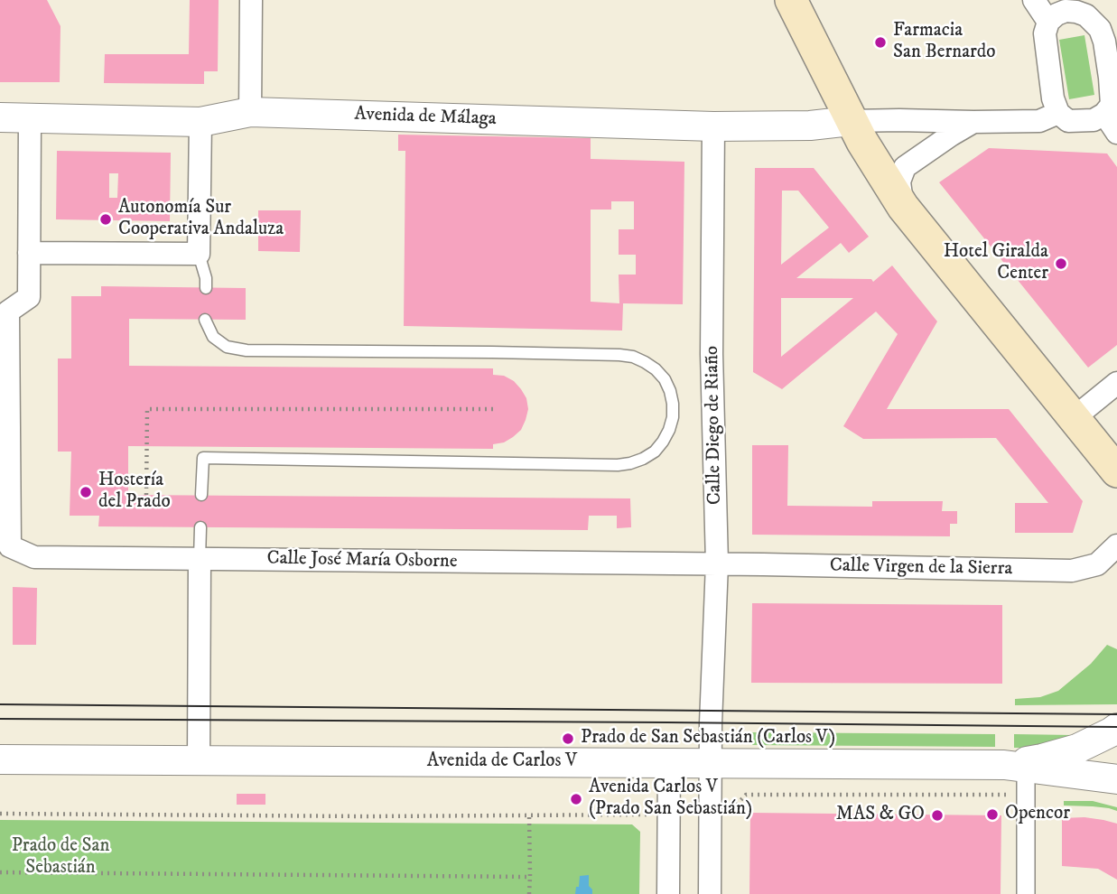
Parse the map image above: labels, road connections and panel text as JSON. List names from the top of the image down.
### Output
{
  "streets": {
    "street": [
      "Avenida de Málaga",
      "Calle Diego de Riaño",
      "Calle José María Osborne",
      "Calle Virgen de la Sierra",
      "Avenida de Carlos V"
    ]
  },
  "crossings": [
    ["Avenida de Málaga", "Calle Diego de Riaño"],
    ["Calle Diego de Riaño", "Calle José María Osborne"],
    ["Calle Diego de Riaño", "Calle Virgen de la Sierra"],
    ["Calle Diego de Riaño", "Avenida de Carlos V"],
    ["Calle José María Osborne", "Calle Virgen de la Sierra"]
  ],
  "parks": ["Prado de San Sebastián"],
  "places": [
    "Farmacia San Bernardo",
    "Autonomía Sur Cooperativa Andaluza",
    "Hotel Giralda Center",
    "Hostería del Prado",
    "Prado de San Sebastián (Carlos V)",
    "Avenida Carlos V (Prado San Sebastián)",
    "Opencor",
    "MAS & GO"
  ]
}
